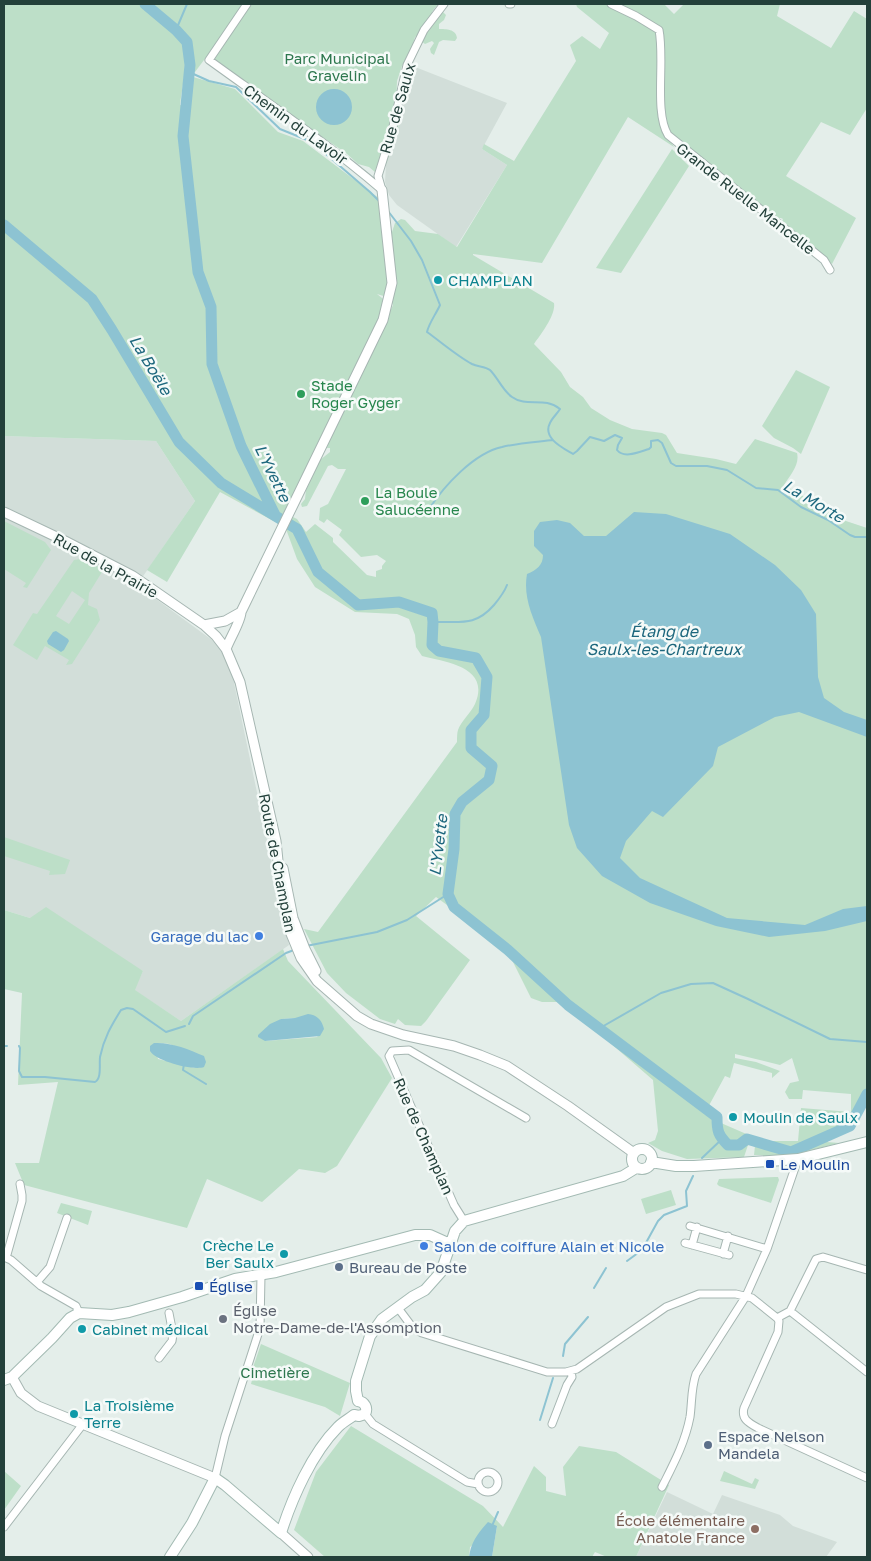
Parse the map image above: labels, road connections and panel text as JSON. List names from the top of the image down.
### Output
{
  "streets": {
    "street": [
      "Rue de Saulx",
      "Chemin du Lavoir",
      "Grande Ruelle Mancelle",
      "Rue de la Prairie",
      "Route de Champlan",
      "Rue de Champlan"
    ]
  },
  "crossings": [
    ["Rue de Saulx", "Chemin du Lavoir"],
    ["Rue de la Prairie", "Route de Champlan"]
  ],
  "water": [
    "La Boële",
    "L'Yvette",
    "La Morte",
    "Étang de Saulx-les-Chartreux"
  ],
  "parks": ["Parc Municipal Gravelin", "Cimetière"],
  "places": {
    "other": [
      "CHAMPLAN",
      "Stade Roger Gyger",
      "La Boule Salucéenne",
      "Garage du lac",
      "Moulin de Saulx",
      "Salon de coiffure Alain et Nicole",
      "Crèche Le Ber Saulx",
      "Bureau de Poste",
      "Église Notre-Dame-de-l'Assomption",
      "Cabinet médical",
      "La Troisième Terre",
      "Espace Nelson Mandela",
      "École élémentaire Anatole France"
    ],
    "transit": ["Le Moulin", "Église"]
  }
}
